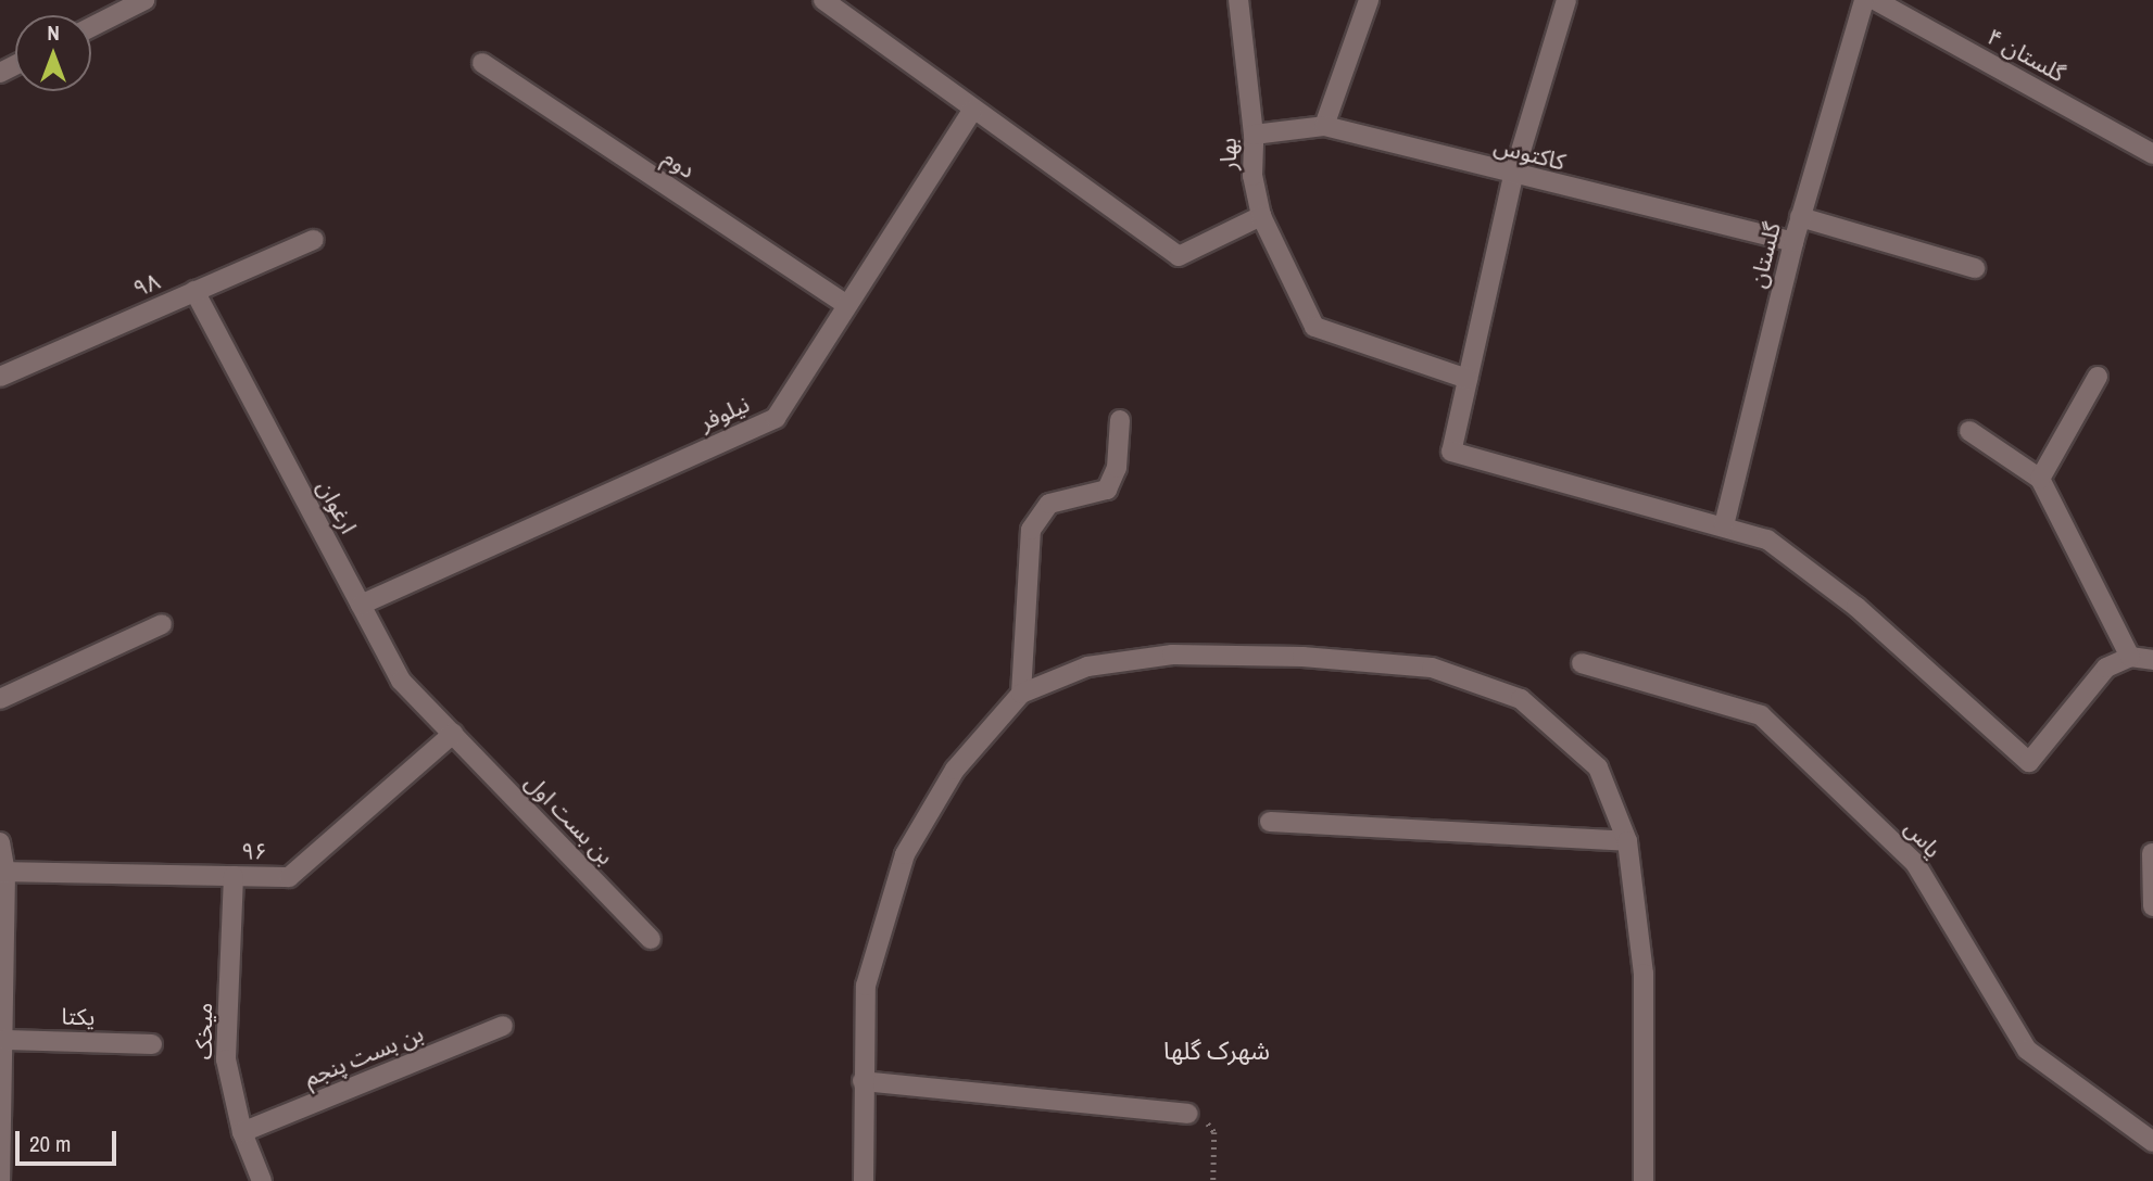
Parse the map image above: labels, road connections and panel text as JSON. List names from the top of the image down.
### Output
{
  "streets": {
    "street": [
      "گلستان ۴",
      "بهار",
      "کاکتوس",
      "دوم",
      "گلستان",
      "۹۸",
      "نیلوفر",
      "ارغوان",
      "بن بست اول",
      "یاس",
      "۹۶",
      "یکتا",
      "میخک",
      "بن بست پنجم"
    ]
  },
  "crossings": [
    ["بهار", "کاکتوس"],
    ["کاکتوس", "گلستان"],
    ["دوم", "نیلوفر"],
    ["۹۸", "ارغوان"],
    ["نیلوفر", "ارغوان"],
    ["ارغوان", "بن بست اول"],
    ["ارغوان", "۹۶"],
    ["بن بست اول", "۹۶"],
    ["۹۶", "میخک"],
    ["میخک", "بن بست پنجم"]
  ],
  "districts": ["شهرک گلها"],
  "scale_bar": "20 m",
  "north": "top"
}
